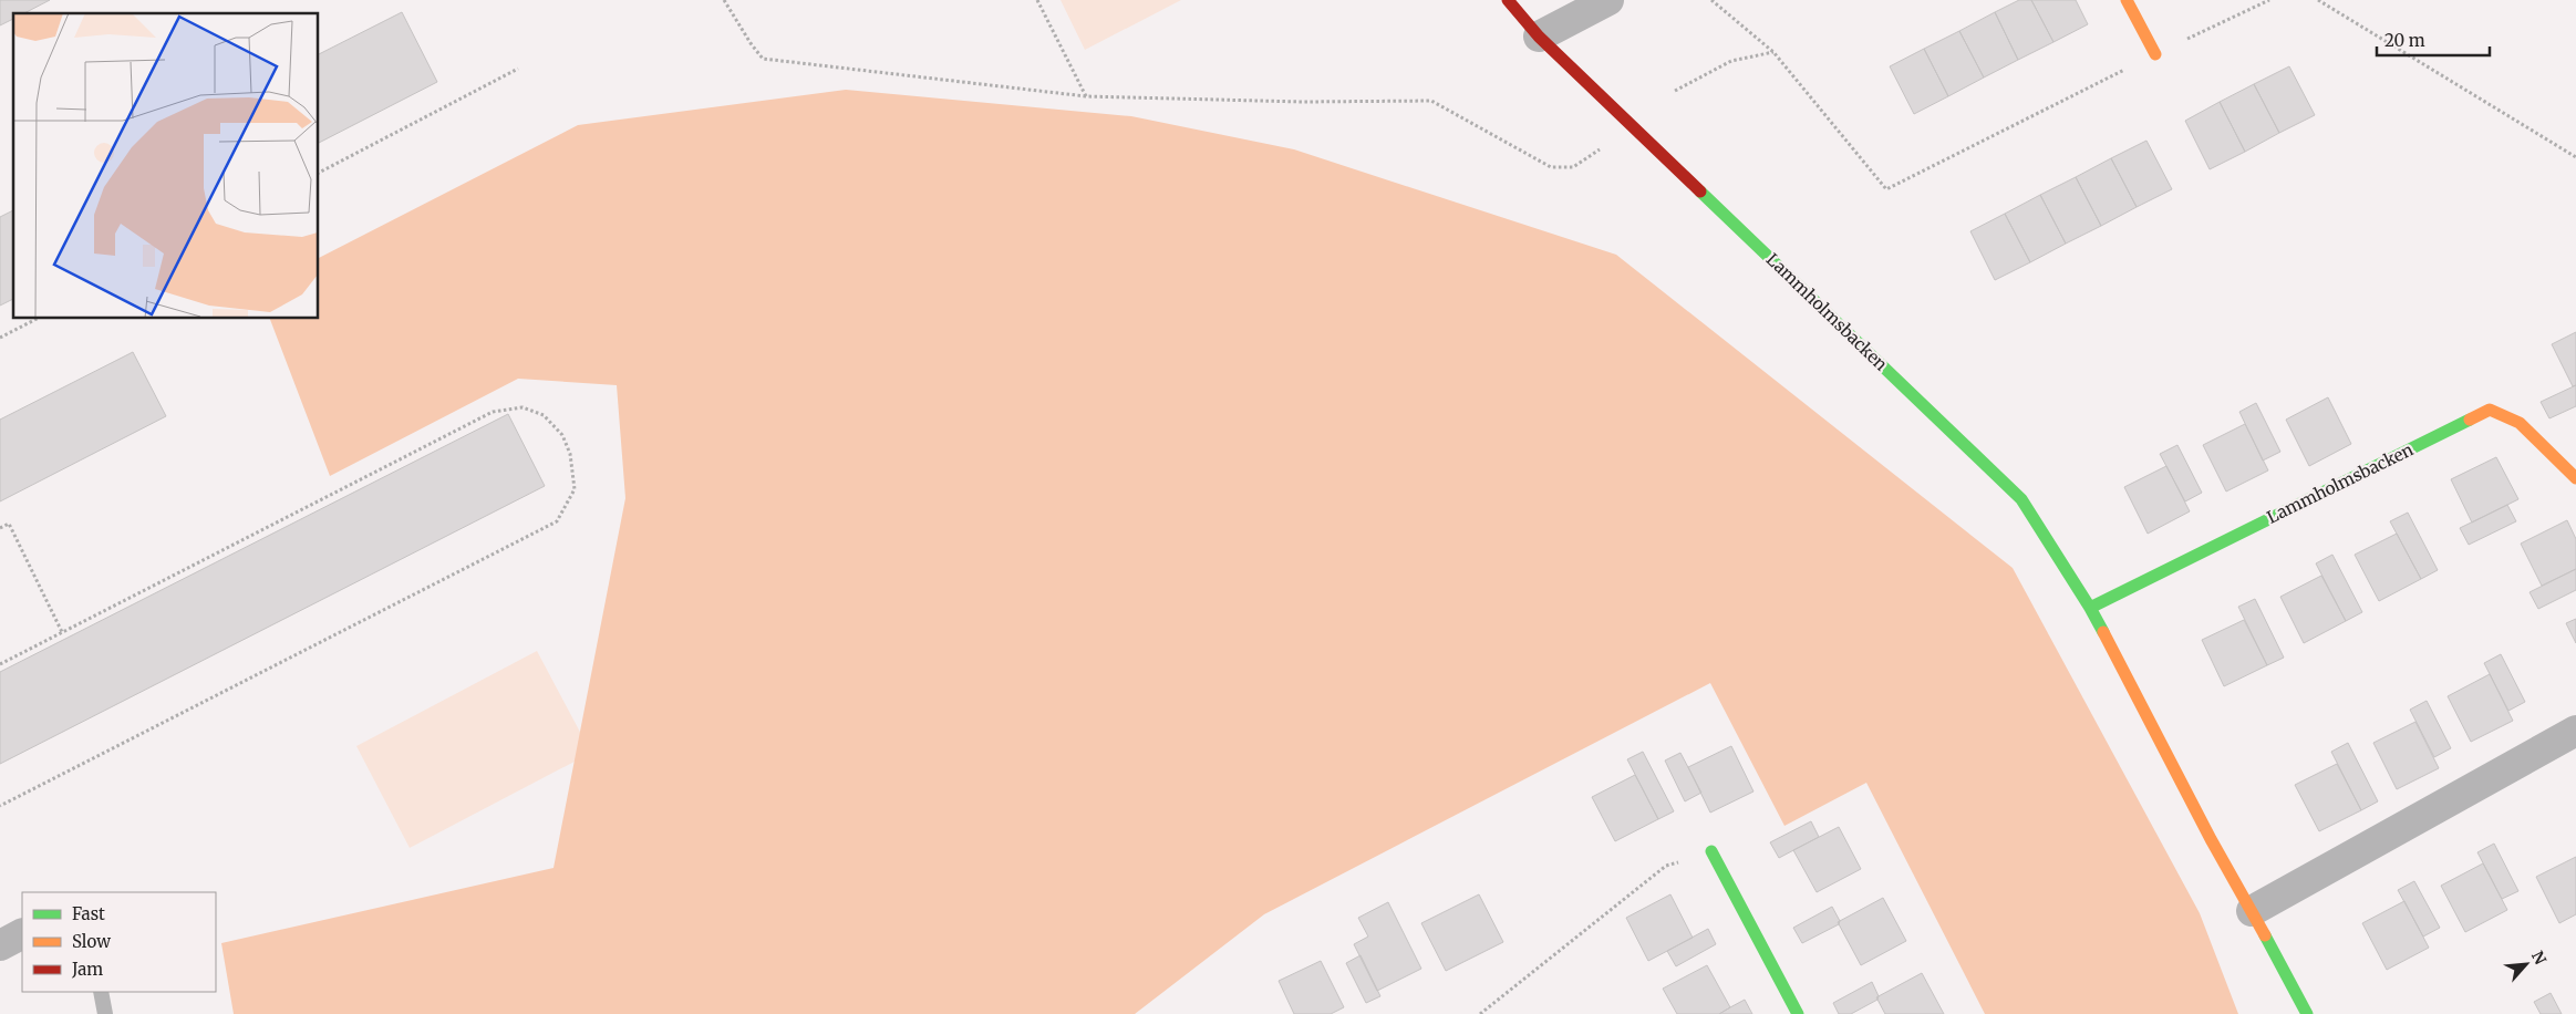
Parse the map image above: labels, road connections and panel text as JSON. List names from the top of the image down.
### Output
{
  "streets": {
    "street": ["Lammholmsbacken"]
  },
  "legend": ["Fast", "Slow", "Jam"],
  "scale_bar": "20 m",
  "north": "top right"
}
